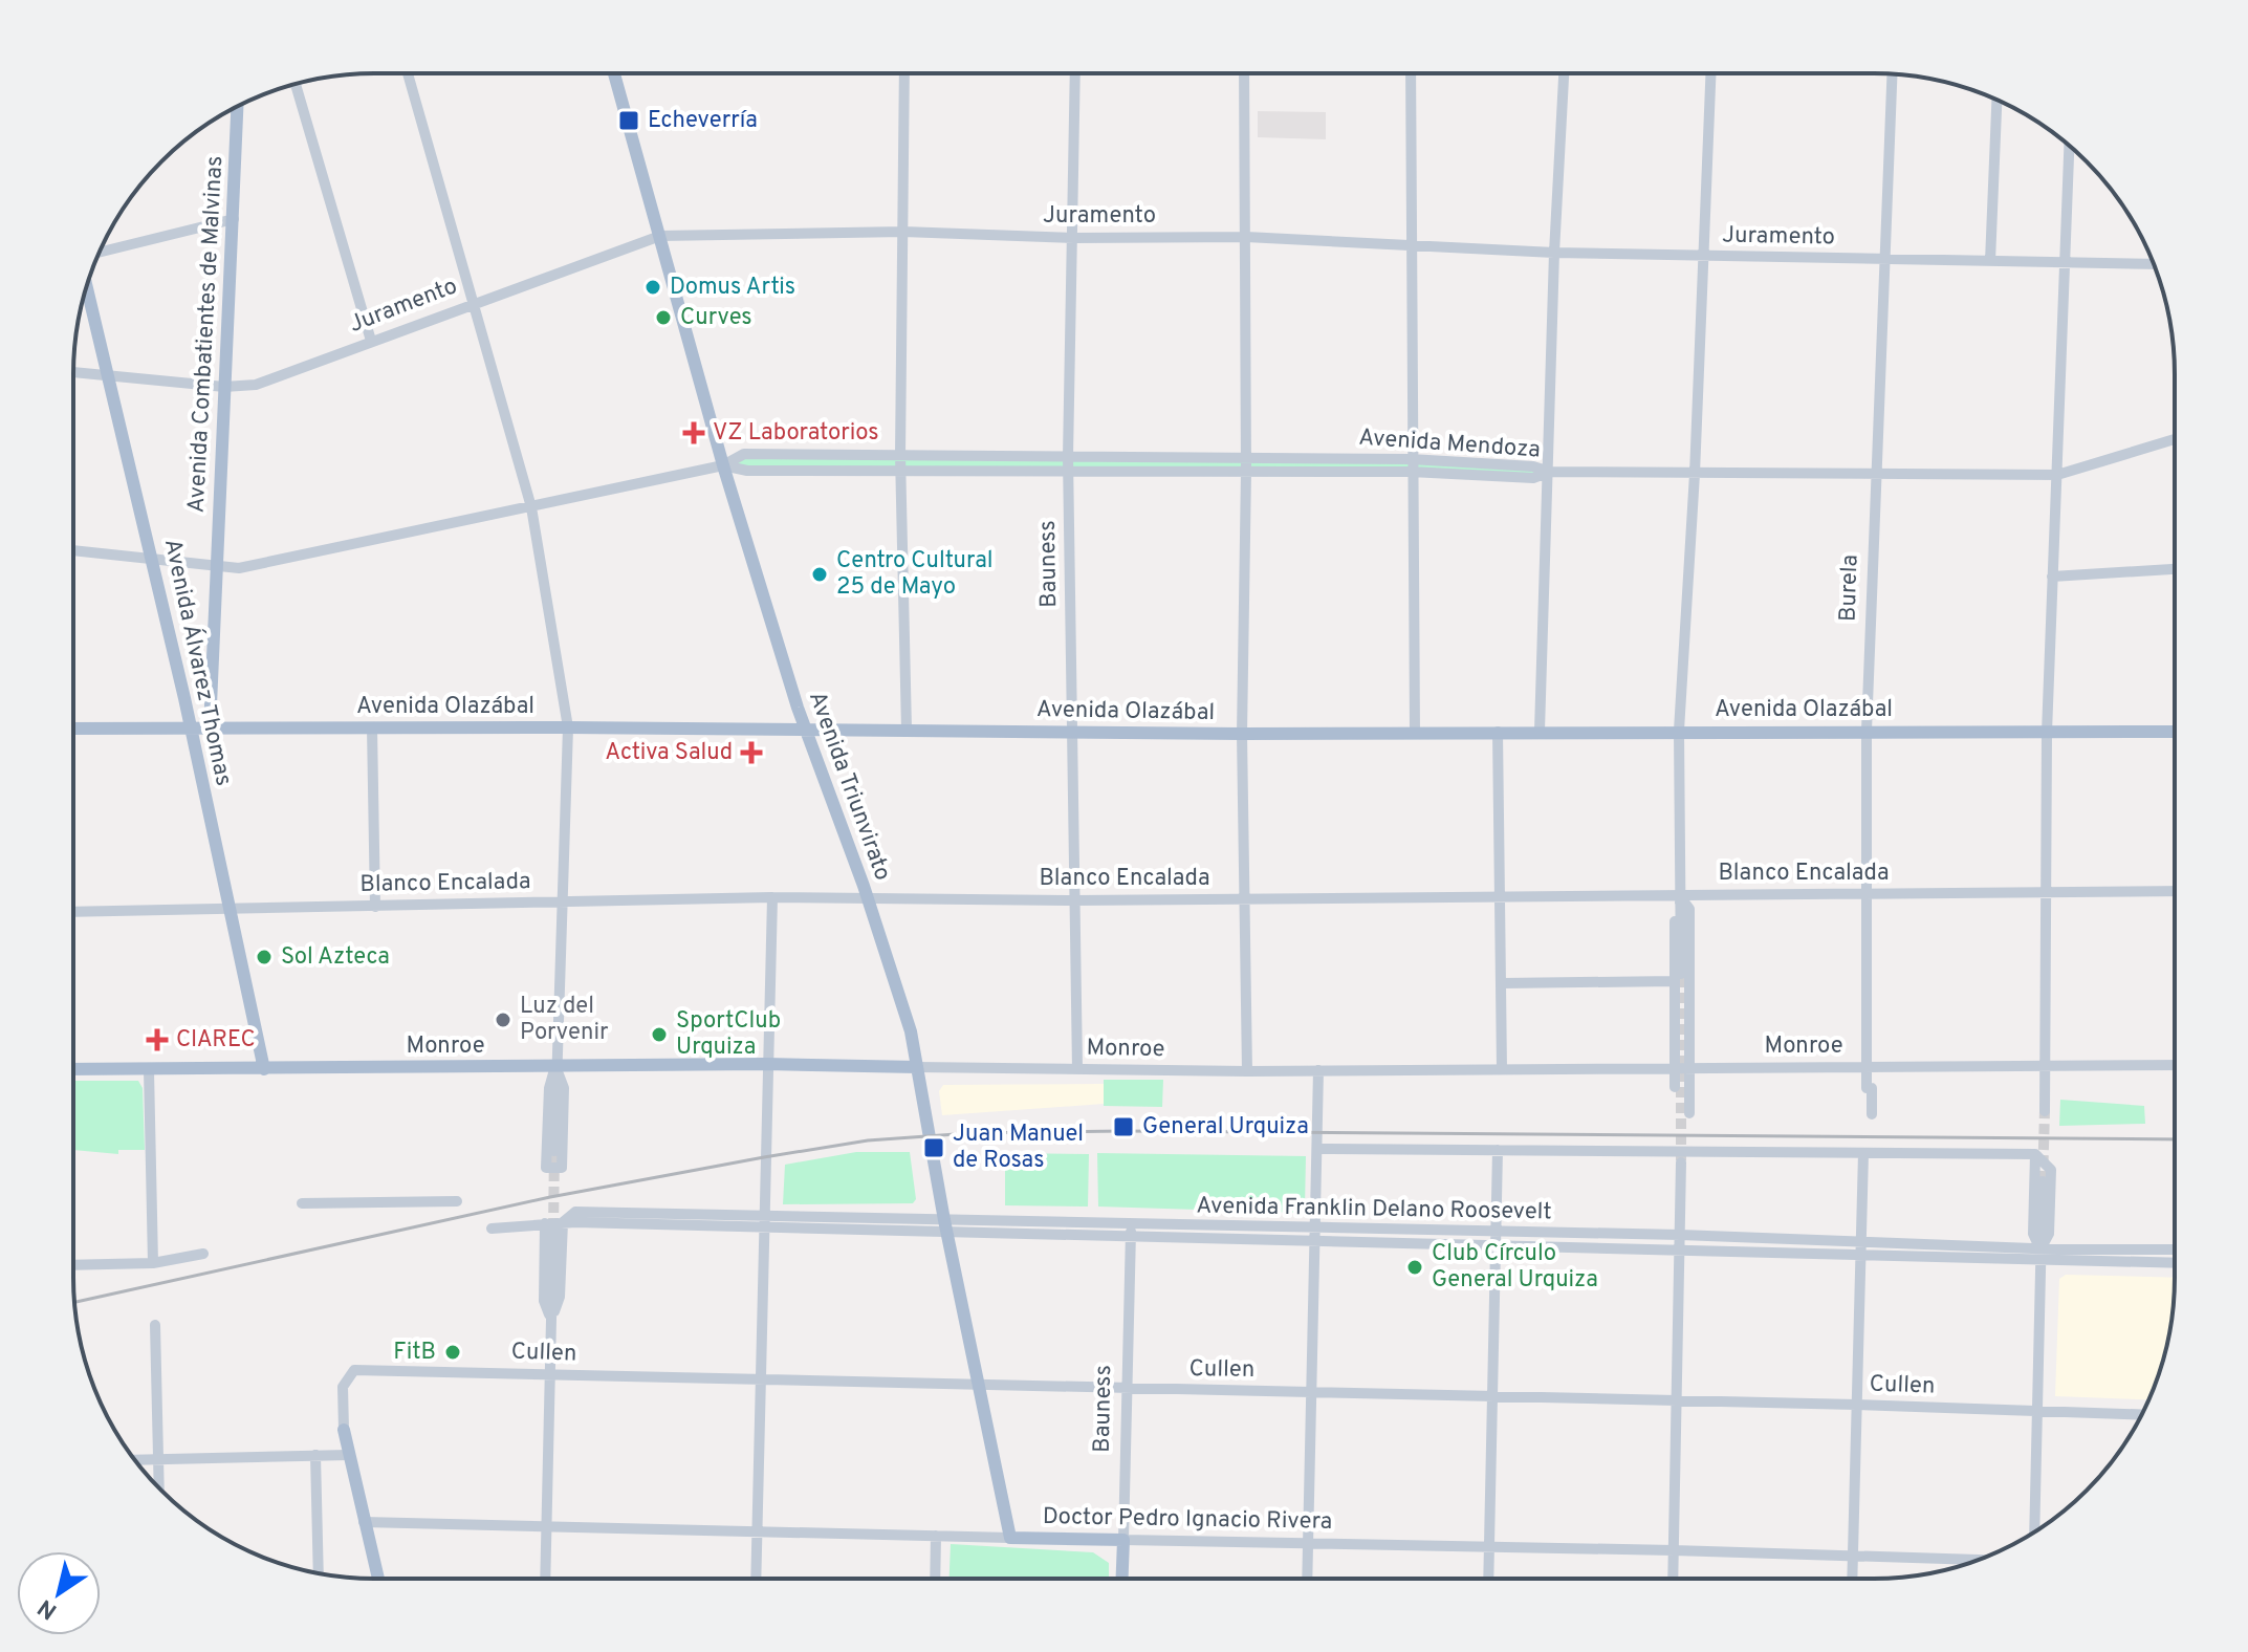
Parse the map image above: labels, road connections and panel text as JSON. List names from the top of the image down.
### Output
{
  "streets": {
    "main road": [
      "Avenida Combatientes de Malvinas",
      "Bauness",
      "Avenida Álvarez Thomas",
      "Avenida Olazábal",
      "Avenida Triunvirato",
      "Monroe",
      "Doctor Pedro Ignacio Rivera"
    ],
    "street": [
      "Juramento",
      "Avenida Mendoza",
      "Burela",
      "Blanco Encalada",
      "Avenida Franklin Delano Roosevelt",
      "Cullen"
    ]
  },
  "crossings": [
    ["Juramento", "Avenida Combatientes de Malvinas"],
    ["Juramento", "Bauness"],
    ["Juramento", "Burela"],
    ["Juramento", "Avenida Álvarez Thomas"],
    ["Juramento", "Avenida Triunvirato"],
    ["Avenida Combatientes de Malvinas", "Avenida Olazábal"],
    ["Avenida Mendoza", "Bauness"],
    ["Avenida Mendoza", "Avenida Triunvirato"],
    ["Bauness", "Avenida Olazábal"],
    ["Bauness", "Blanco Encalada"],
    ["Bauness", "Monroe"],
    ["Bauness", "Avenida Franklin Delano Roosevelt"],
    ["Bauness", "Cullen"],
    ["Bauness", "Doctor Pedro Ignacio Rivera"],
    ["Burela", "Avenida Olazábal"],
    ["Burela", "Blanco Encalada"],
    ["Burela", "Monroe"],
    ["Avenida Álvarez Thomas", "Avenida Olazábal"],
    ["Avenida Álvarez Thomas", "Blanco Encalada"],
    ["Avenida Álvarez Thomas", "Monroe"],
    ["Avenida Olazábal", "Avenida Triunvirato"],
    ["Avenida Triunvirato", "Blanco Encalada"],
    ["Avenida Triunvirato", "Monroe"],
    ["Avenida Triunvirato", "Avenida Franklin Delano Roosevelt"],
    ["Avenida Triunvirato", "Cullen"],
    ["Avenida Triunvirato", "Doctor Pedro Ignacio Rivera"]
  ],
  "places": {
    "transit": ["Echeverría", "General Urquiza", "Juan Manuel de Rosas"],
    "other": [
      "Domus Artis",
      "Curves",
      "Centro Cultural 25 de Mayo",
      "Sol Azteca",
      "Luz del Porvenir",
      "SportClub Urquiza",
      "Club Círculo General Urquiza",
      "FitB"
    ],
    "health": ["VZ Laboratorios", "Activa Salud", "CIAREC"]
  },
  "north": "bottom left"
}
